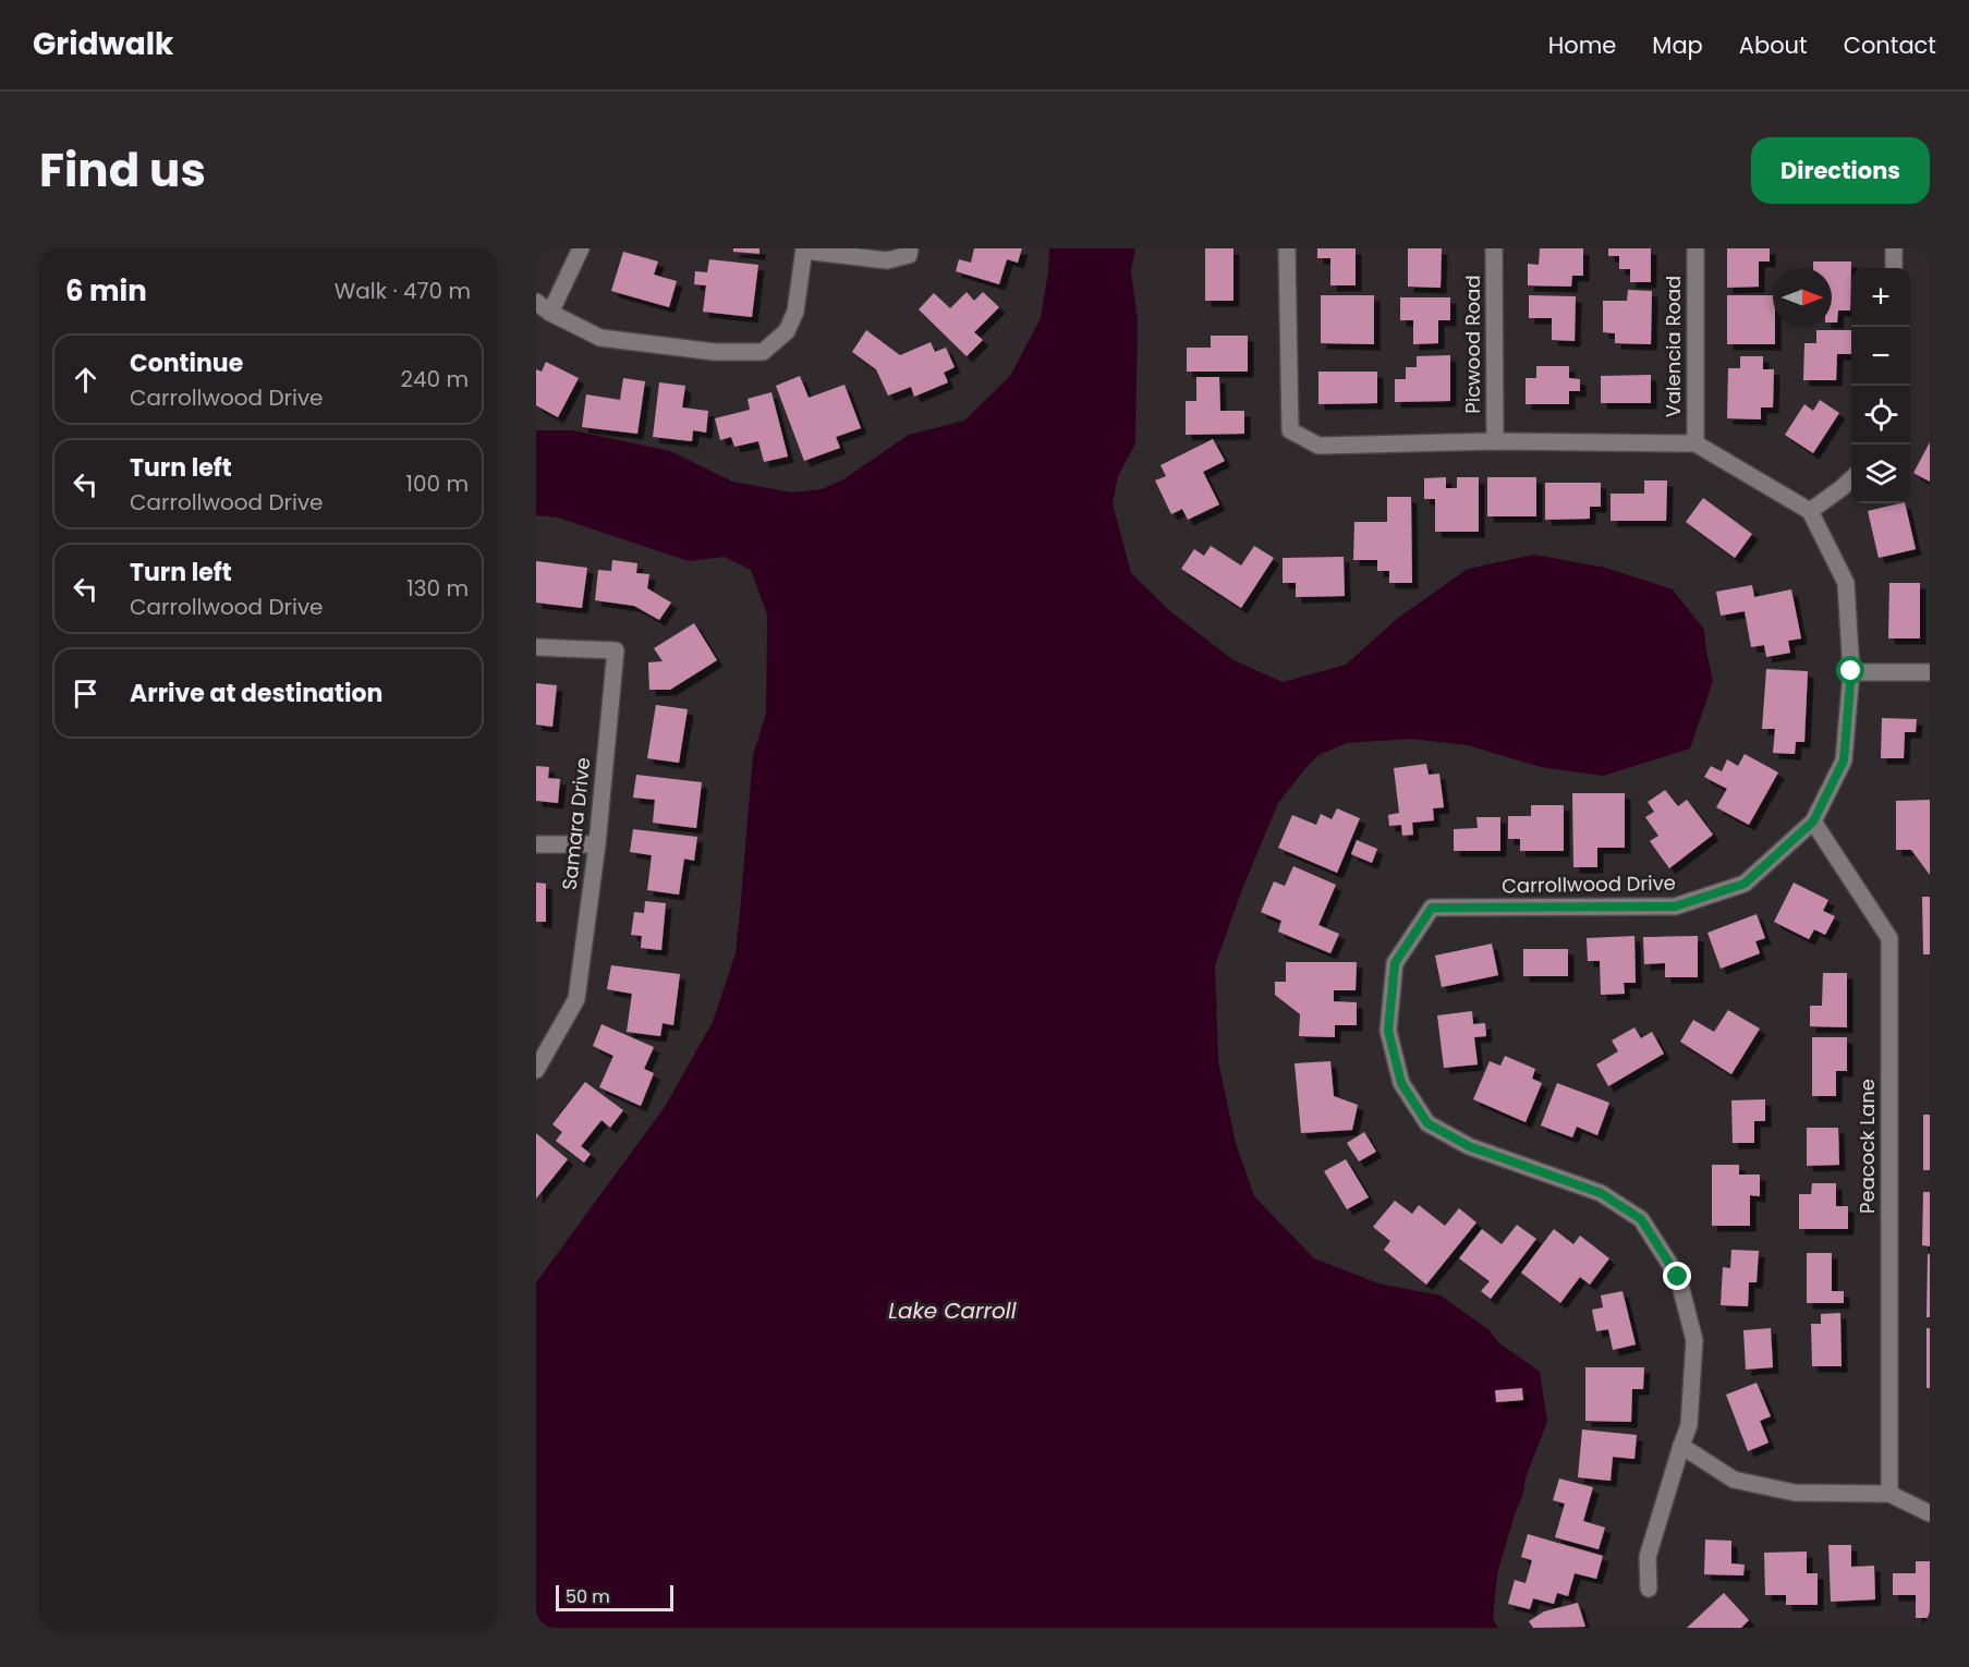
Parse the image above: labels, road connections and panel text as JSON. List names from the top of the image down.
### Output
{
  "streets": {
    "street": [
      "Picwood Road",
      "Valencia Road",
      "Samara Drive",
      "Carrollwood Drive",
      "Peacock Lane"
    ]
  },
  "crossings": [
    ["Carrollwood Drive", "Peacock Lane"]
  ],
  "water": ["Lake Carroll"],
  "scale_bar": "50 m",
  "north": "right",
  "page": {
    "header": "Gridwalk",
    "nav": [
      "Home",
      "Map",
      "About",
      "Contact"
    ],
    "title": "Find us",
    "buttons": "Directions",
    "heading": ["6 min", "Walk · 470 m"],
    "map_buttons": ["+", "−"],
    "list": [
      ["Continue", "Carrollwood Drive", "240 m"],
      ["Turn left", "Carrollwood Drive", "100 m"],
      ["Turn left", "Carrollwood Drive", "130 m"],
      "Arrive at destination"
    ],
    "scale": "50 m"
  }
}
